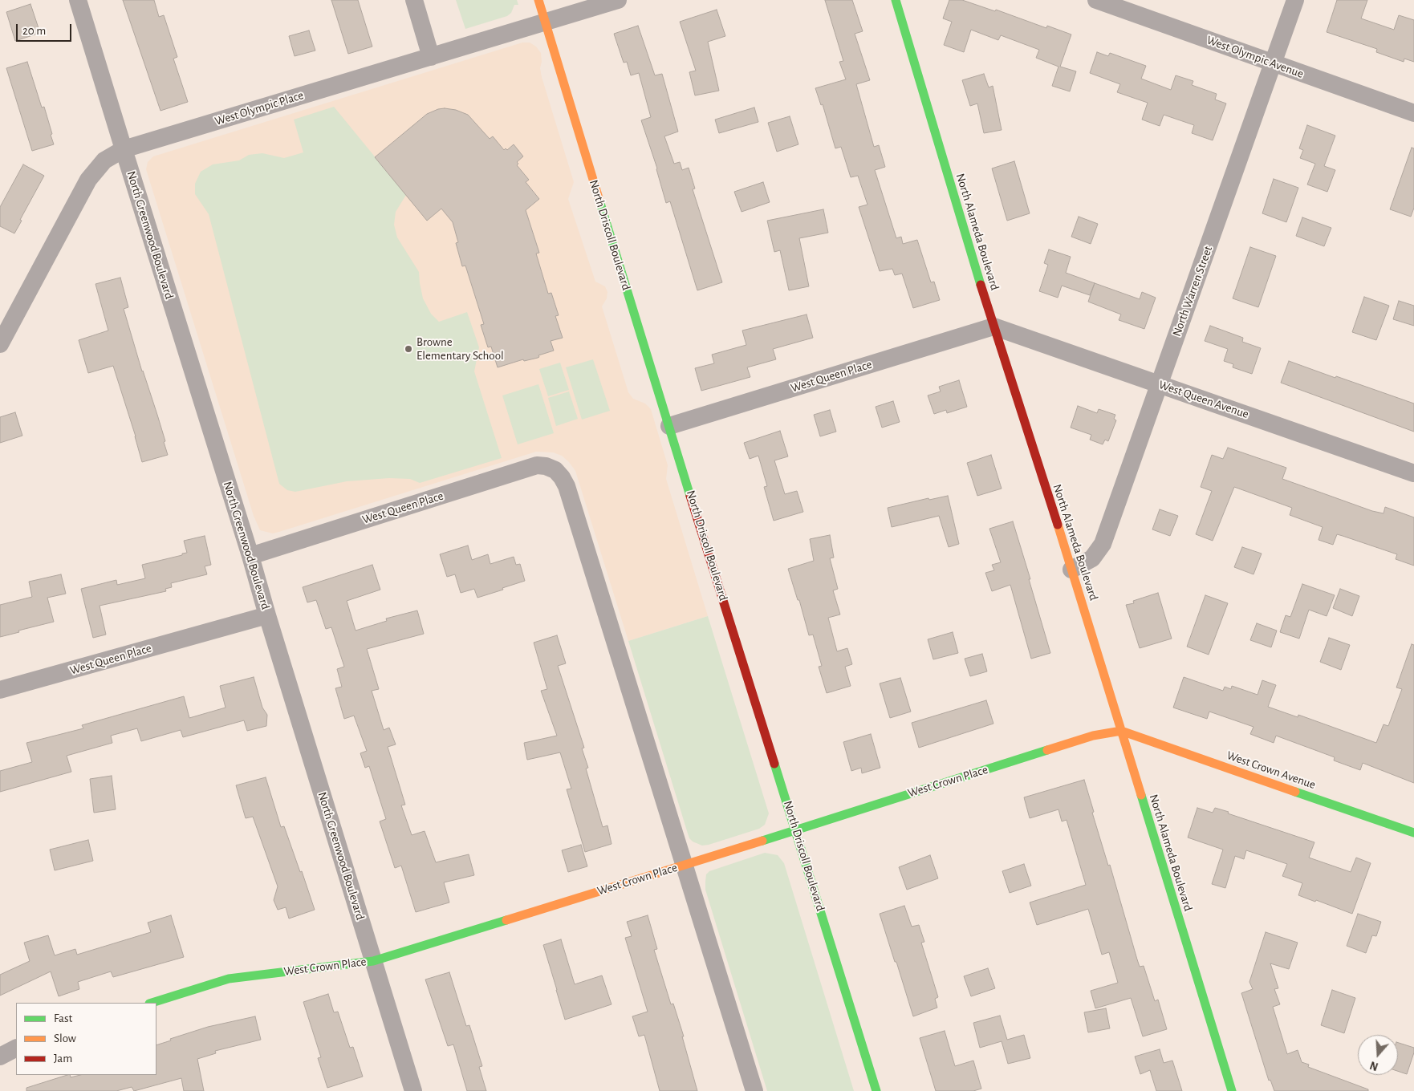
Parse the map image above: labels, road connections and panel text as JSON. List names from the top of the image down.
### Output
{
  "streets": {
    "street": [
      "West Olympic Avenue",
      "West Olympic Place",
      "North Alameda Boulevard",
      "North Greenwood Boulevard",
      "North Driscoll Boulevard",
      "North Warren Street",
      "West Queen Place",
      "West Queen Avenue",
      "West Crown Avenue",
      "West Crown Place"
    ]
  },
  "crossings": [
    ["West Olympic Avenue", "North Warren Street"],
    ["West Olympic Place", "North Greenwood Boulevard"],
    ["West Olympic Place", "North Driscoll Boulevard"],
    ["North Alameda Boulevard", "North Warren Street"],
    ["North Alameda Boulevard", "West Queen Place"],
    ["North Alameda Boulevard", "West Queen Avenue"],
    ["North Alameda Boulevard", "West Crown Avenue"],
    ["North Alameda Boulevard", "West Crown Place"],
    ["North Greenwood Boulevard", "West Queen Place"],
    ["North Greenwood Boulevard", "West Crown Place"],
    ["North Driscoll Boulevard", "West Queen Place"],
    ["North Driscoll Boulevard", "West Crown Place"],
    ["North Warren Street", "West Queen Avenue"],
    ["West Queen Place", "West Queen Avenue"],
    ["West Queen Place", "West Crown Place"],
    ["West Crown Avenue", "West Crown Place"]
  ],
  "places": ["Browne Elementary School"],
  "legend": ["Fast", "Slow", "Jam"],
  "scale_bar": "20 m",
  "north": "bottom"
}
